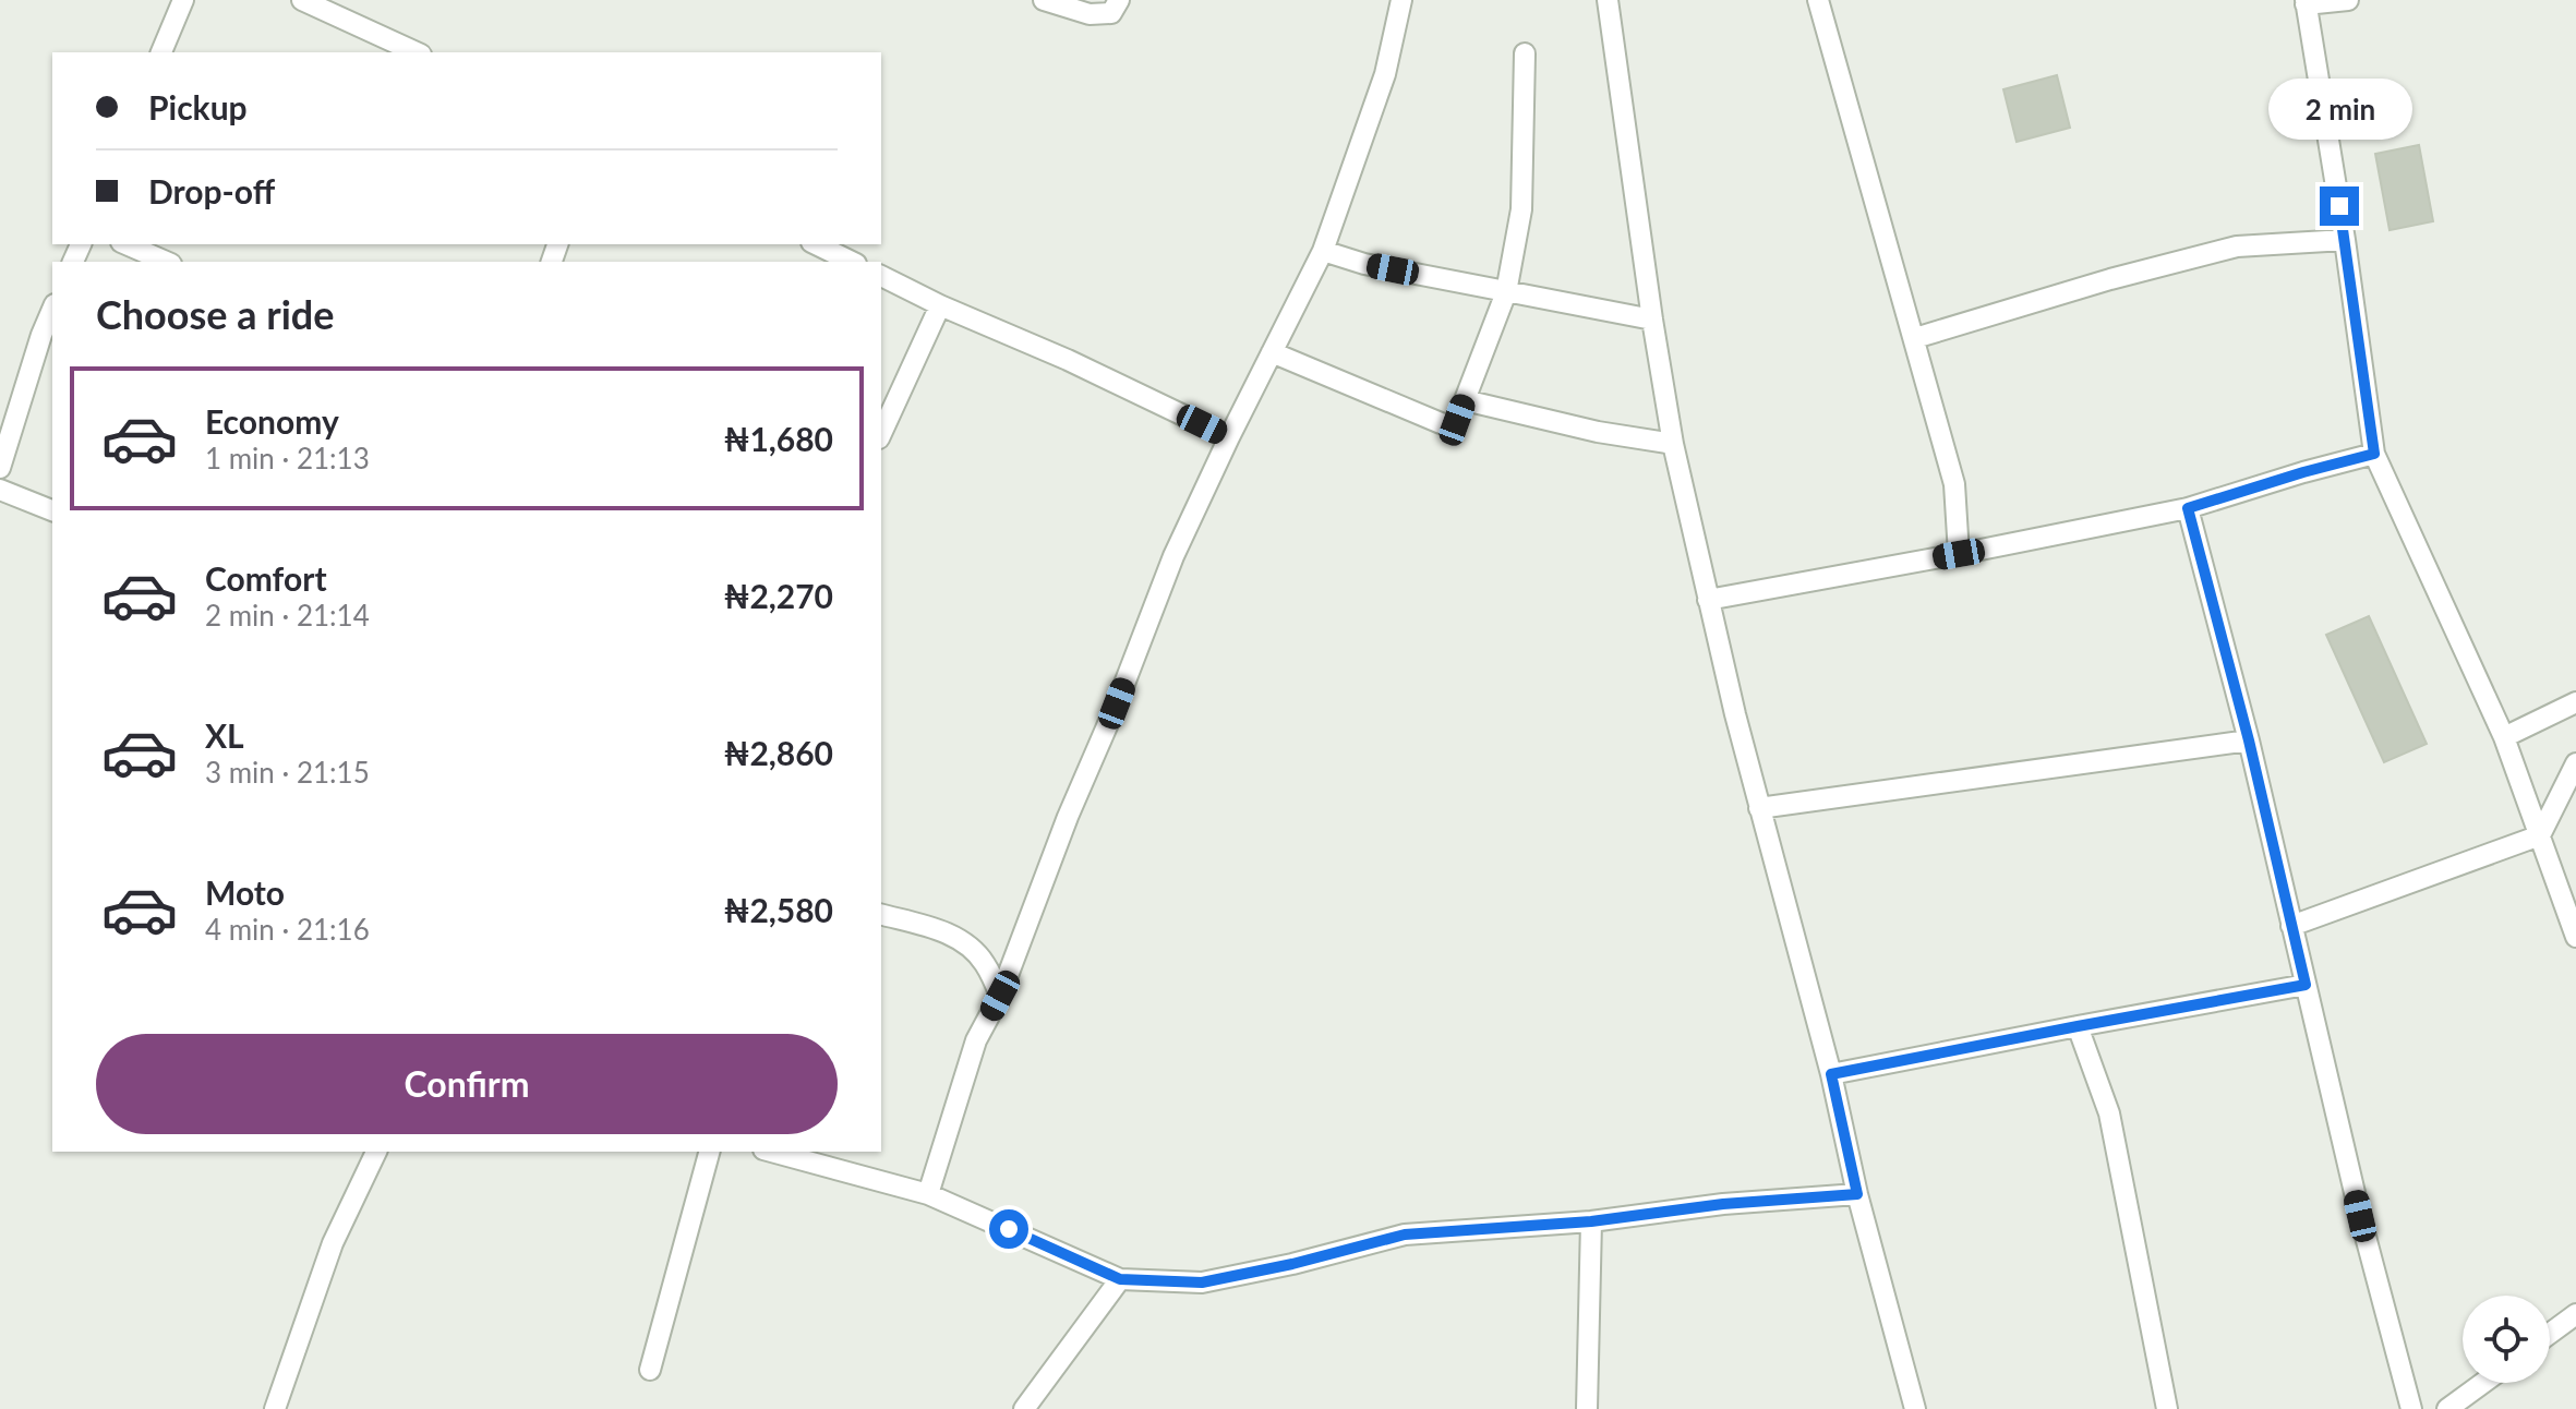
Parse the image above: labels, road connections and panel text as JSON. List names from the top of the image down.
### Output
{
  "page": {
    "banner": ["Pickup", "Drop-off"],
    "bubble": "2 min",
    "heading": "Choose a ride",
    "list": [
      {
        "name": "Economy",
        "note": "1 min · 21:13",
        "value": "₦1,680"
      },
      {
        "name": "Comfort",
        "note": "2 min · 21:14",
        "value": "₦2,270"
      },
      {
        "name": "XL",
        "note": "3 min · 21:15",
        "value": "₦2,860"
      },
      {
        "name": "Moto",
        "note": "4 min · 21:16",
        "value": "₦2,580"
      }
    ],
    "buttons": "Confirm"
  }
}
